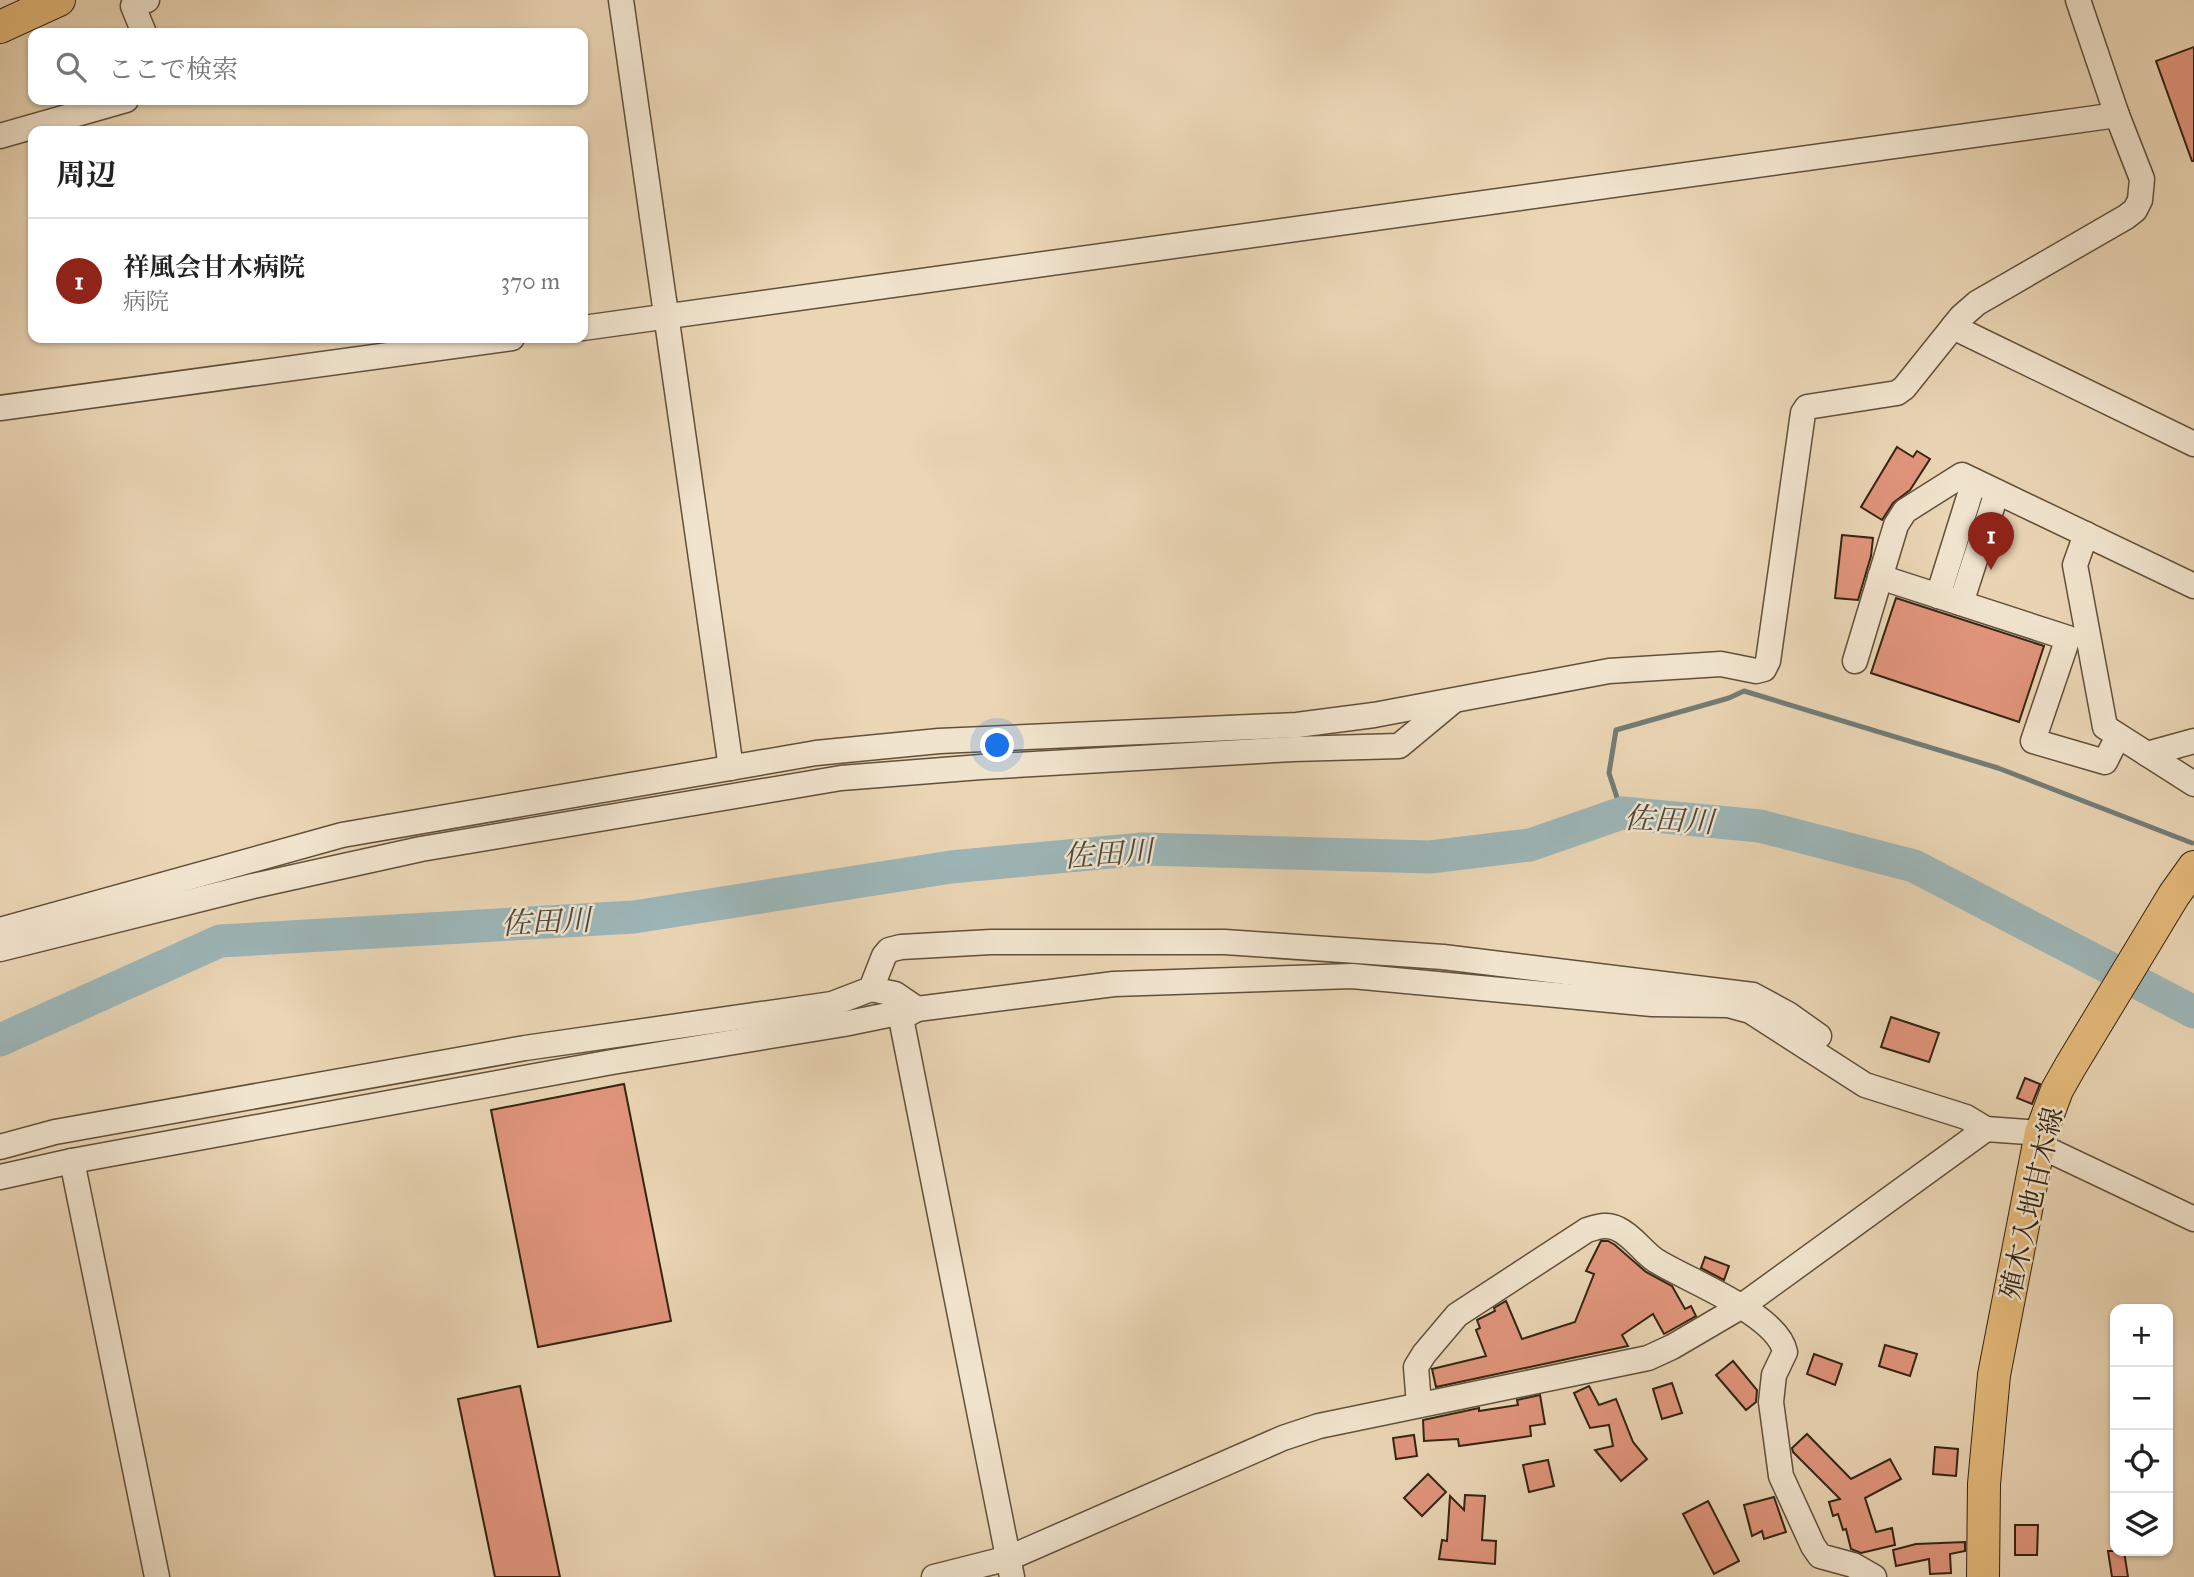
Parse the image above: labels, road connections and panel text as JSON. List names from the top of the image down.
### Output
{
  "streets": {
    "main road": ["殖木入地甘木線"]
  },
  "water": ["佐田川"],
  "page": {
    "search": "ここで検索",
    "heading": "周辺",
    "list": [
      {
        "mark": "1",
        "name": "祥風会甘木病院",
        "note": "病院",
        "value": "370 m"
      }
    ],
    "pins": "1",
    "map_buttons": ["+", "−"]
  }
}
